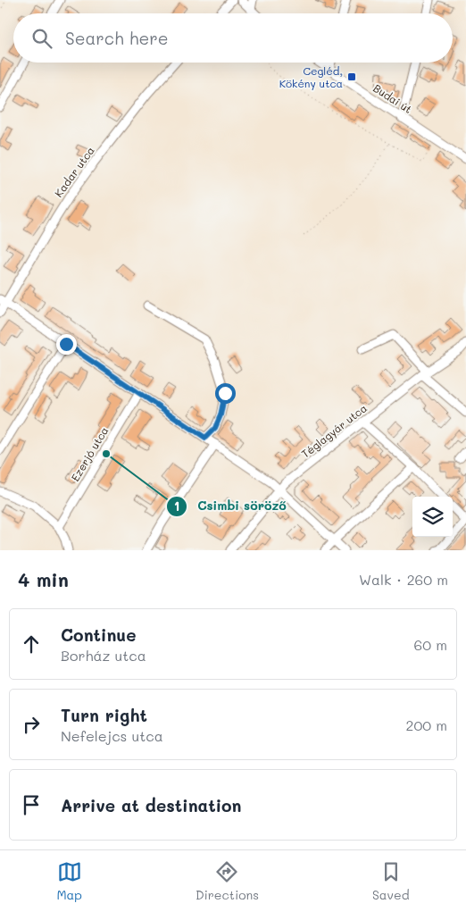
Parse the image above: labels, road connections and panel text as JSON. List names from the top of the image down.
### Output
{
  "streets": {
    "street": [
      "Budai út",
      "Kadar utca",
      "Téglagyár utca",
      "Ezerjó utca"
    ]
  },
  "places": {
    "transit": ["Cegléd, Kökény utca"],
    "other": ["Csimbi söröző"]
  },
  "page": {
    "search": "Search here",
    "heading": ["4 min", "Walk · 260 m"],
    "list": [
      ["Continue", "Borház utca", "60 m"],
      ["Turn right", "Nefelejcs utca", "200 m"],
      "Arrive at destination"
    ],
    "nav": ["Map", "Directions", "Saved"]
  }
}
